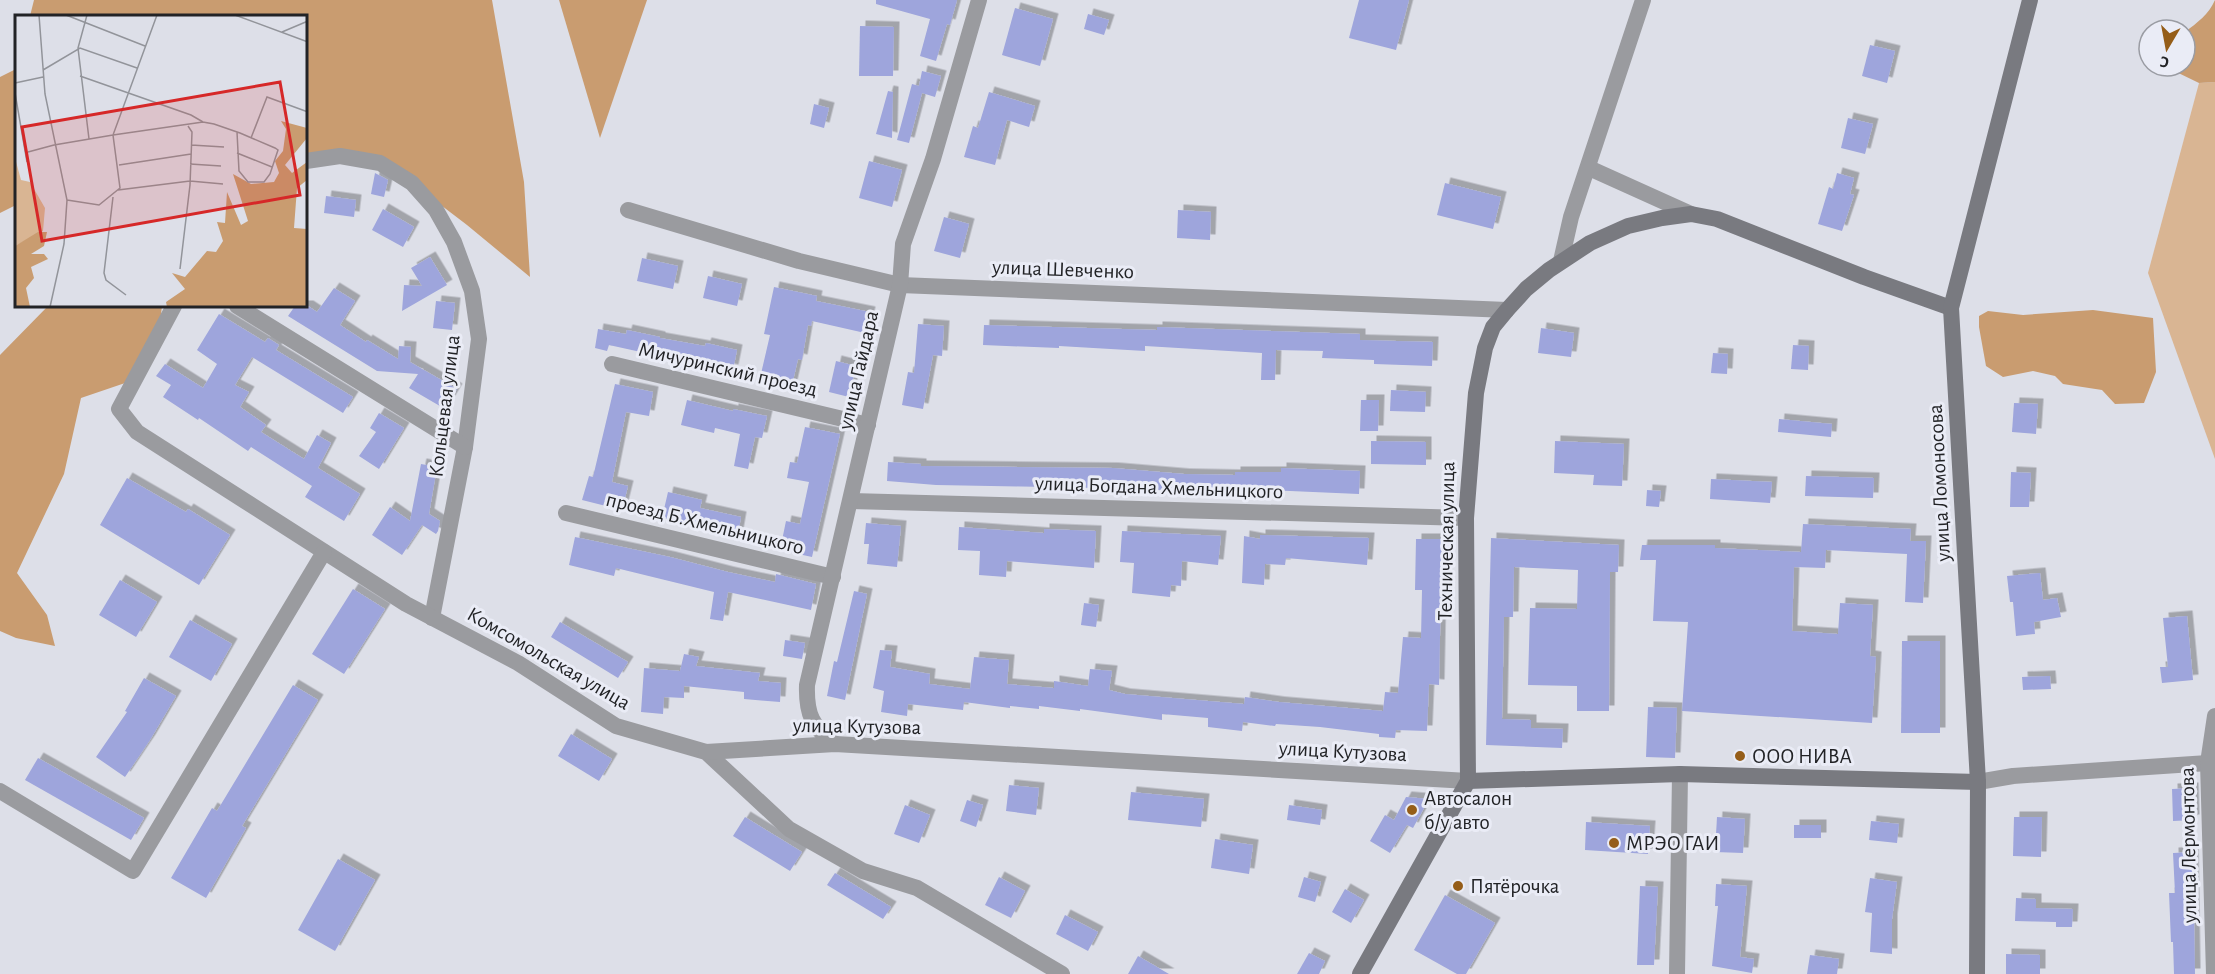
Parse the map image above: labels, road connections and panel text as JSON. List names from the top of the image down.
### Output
{
  "streets": {
    "main road": ["улица Ломоносова", "Техническая улица", "улица Кутузова"],
    "street": [
      "улица Шевченко",
      "Мичуринский проезд",
      "улица Гайдара",
      "Кольцевая улица",
      "улица Богдана Хмельницкого",
      "проезд Б.Хмельницкого",
      "Комсомольская улица",
      "улица Лермонтова"
    ]
  },
  "crossings": [
    ["улица Шевченко", "улица Гайдара"],
    ["улица Шевченко", "Техническая улица"],
    ["Мичуринский проезд", "улица Гайдара"],
    ["улица Гайдара", "улица Богдана Хмельницкого"],
    ["улица Гайдара", "проезд Б.Хмельницкого"],
    ["улица Гайдара", "улица Кутузова"],
    ["Кольцевая улица", "Комсомольская улица"],
    ["улица Ломоносова", "улица Кутузова"],
    ["улица Богдана Хмельницкого", "Техническая улица"],
    ["Техническая улица", "улица Кутузова"],
    ["Комсомольская улица", "улица Кутузова"]
  ],
  "places": [
    "ООО НИВА",
    "Автосалон б/у авто",
    "МРЭО ГАИ",
    "Пятёрочка"
  ],
  "north": "bottom"
}
